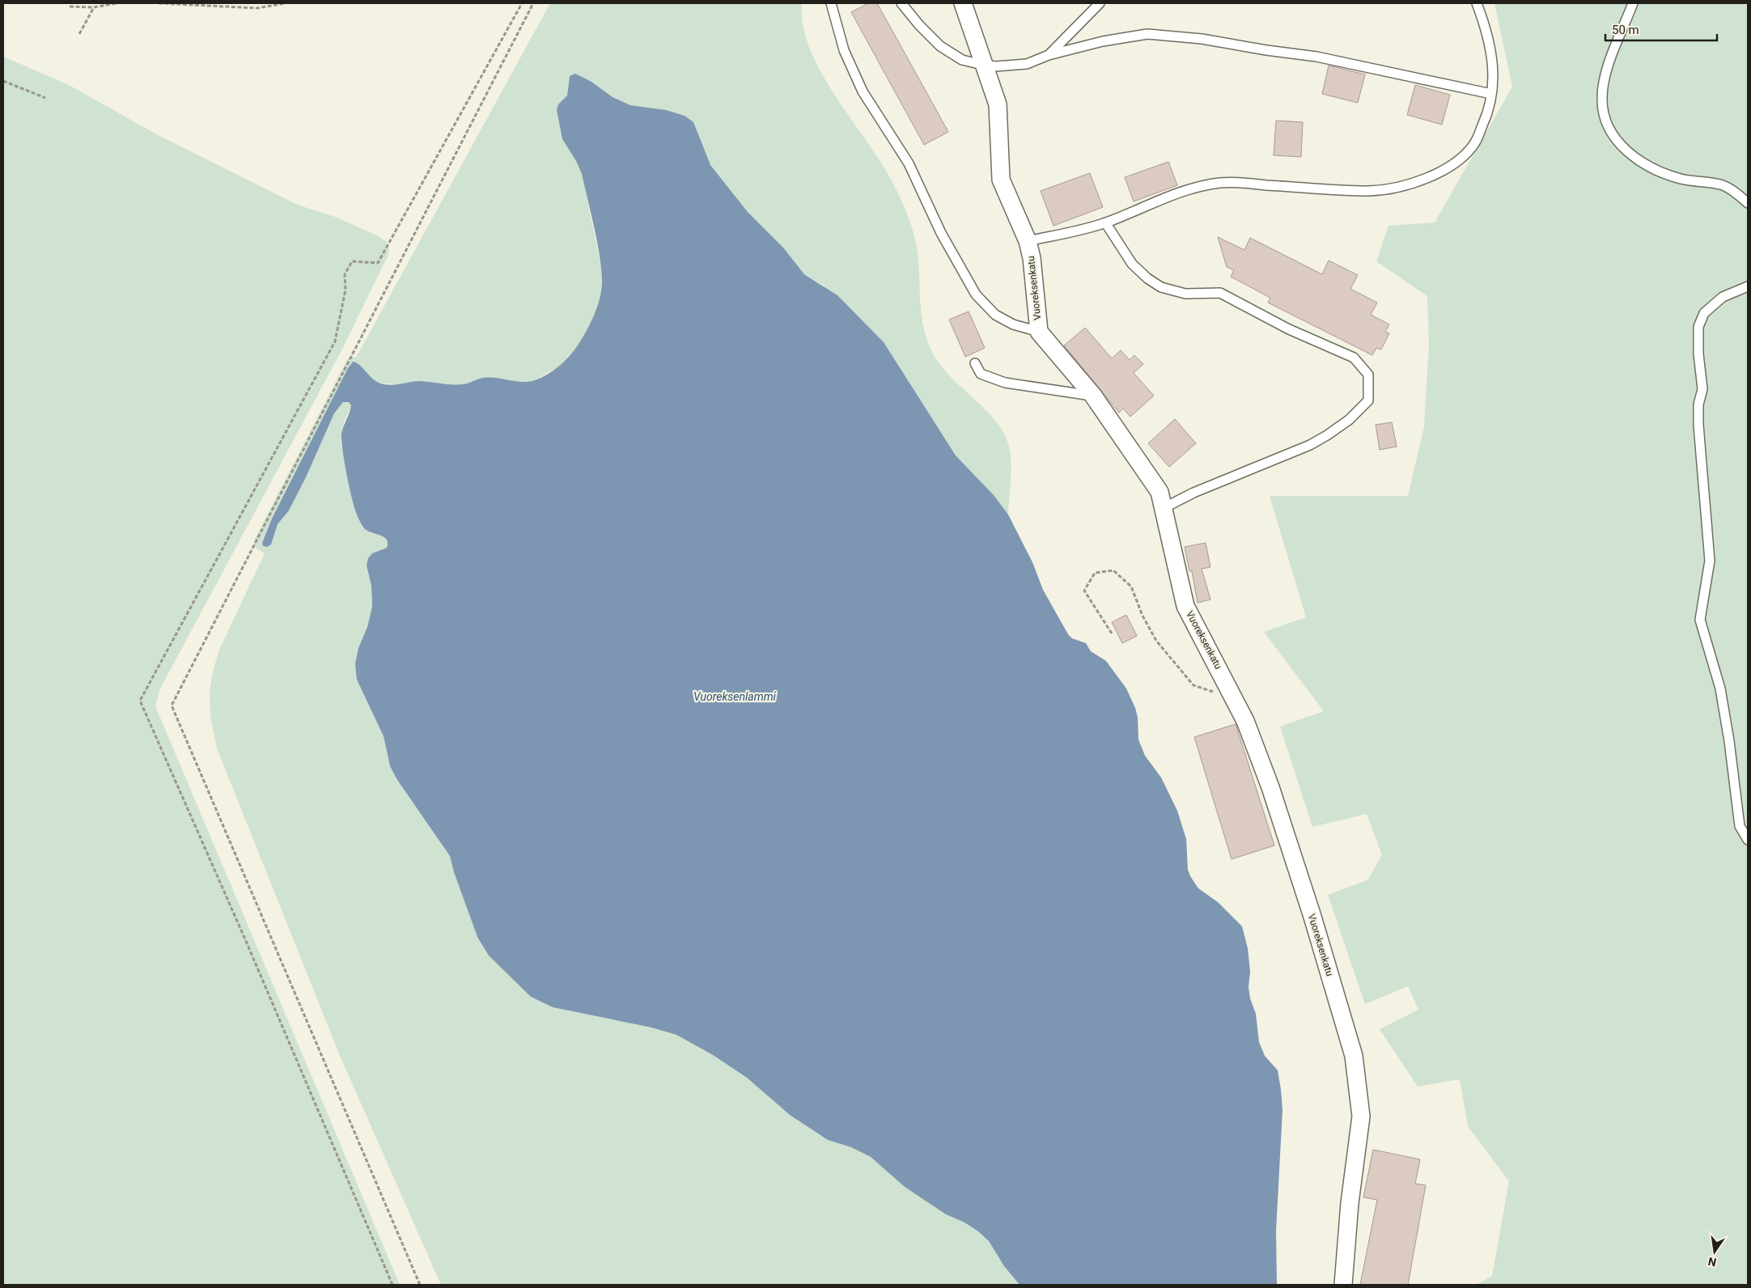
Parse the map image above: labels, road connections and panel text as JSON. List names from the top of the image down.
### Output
{
  "streets": {
    "street": ["Vuoreksenkatu"]
  },
  "water": ["Vuoreksenlammi"],
  "scale_bar": "50 m",
  "north": "bottom"
}
